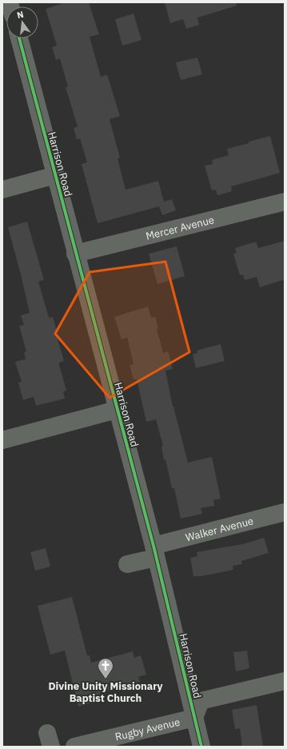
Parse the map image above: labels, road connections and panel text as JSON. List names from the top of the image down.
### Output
{
  "streets": {
    "street": [
      "Harrison Road",
      "Mercer Avenue",
      "Walker Avenue",
      "Rugby Avenue"
    ]
  },
  "crossings": [
    ["Harrison Road", "Mercer Avenue"],
    ["Harrison Road", "Walker Avenue"],
    ["Harrison Road", "Rugby Avenue"]
  ],
  "places": {
    "church": ["Divine Unity Missionary Baptist Church"]
  },
  "north": "top"
}
